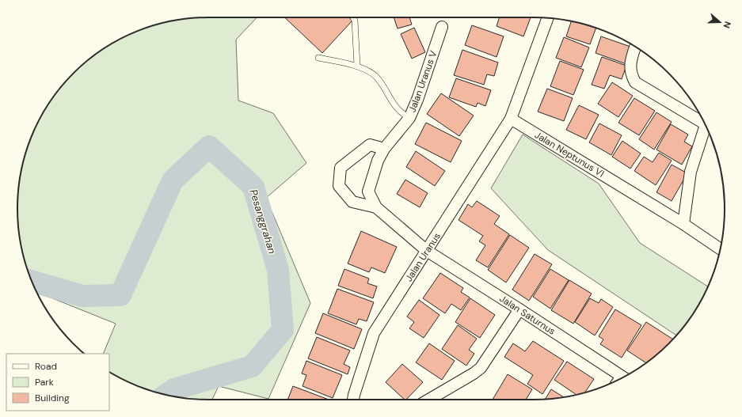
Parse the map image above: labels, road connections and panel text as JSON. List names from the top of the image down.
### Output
{
  "streets": {
    "street": [
      "Jalan Uranus V",
      "Jalan Neptunus VI",
      "Jalan Uranus",
      "Jalan Saturnus"
    ]
  },
  "crossings": [
    ["Jalan Uranus V", "Jalan Uranus"],
    ["Jalan Uranus V", "Jalan Saturnus"],
    ["Jalan Neptunus VI", "Jalan Uranus"],
    ["Jalan Uranus", "Jalan Saturnus"]
  ],
  "water": ["Pesanggrahan"],
  "legend": ["Road", "Park", "Building"],
  "north": "right"
}
